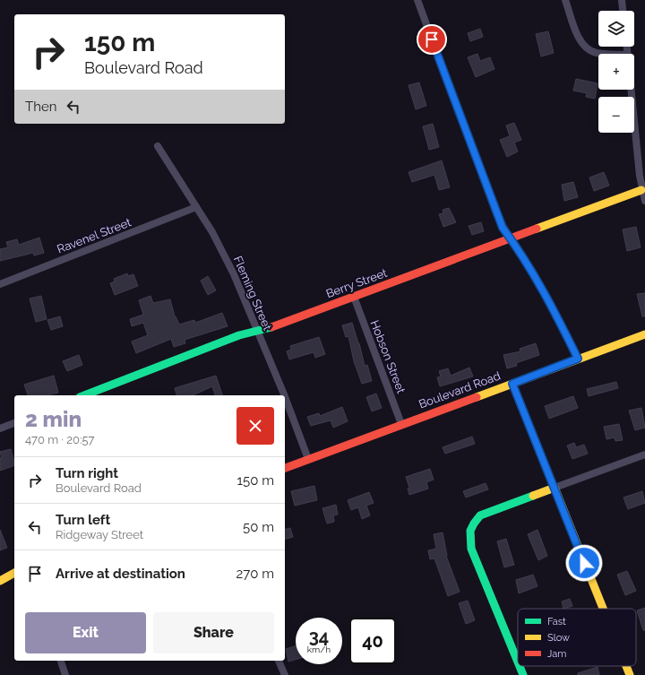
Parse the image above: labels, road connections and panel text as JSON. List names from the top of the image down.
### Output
{
  "streets": {
    "street": [
      "Ravenel Street",
      "Berry Street",
      "Fleming Street",
      "Hobson Street",
      "Boulevard Road"
    ]
  },
  "crossings": [
    ["Ravenel Street", "Fleming Street"],
    ["Berry Street", "Fleming Street"],
    ["Berry Street", "Hobson Street"],
    ["Fleming Street", "Boulevard Road"],
    ["Hobson Street", "Boulevard Road"]
  ],
  "legend": ["Fast", "Slow", "Jam"],
  "page": {
    "map_buttons": ["+", "−"],
    "turn": ["150 m", "Boulevard Road"],
    "then": "Then",
    "heading": ["2 min", "470 m · 20:57"],
    "list": [
      {
        "name": "Turn right",
        "note": "Boulevard Road",
        "value": "150 m"
      },
      {
        "name": "Turn left",
        "note": "Ridgeway Street",
        "value": "50 m"
      },
      {
        "name": "Arrive at destination",
        "value": "270 m"
      }
    ],
    "buttons": ["Exit", "Share"],
    "speed": "34 km/h",
    "limit": "40"
  }
}
